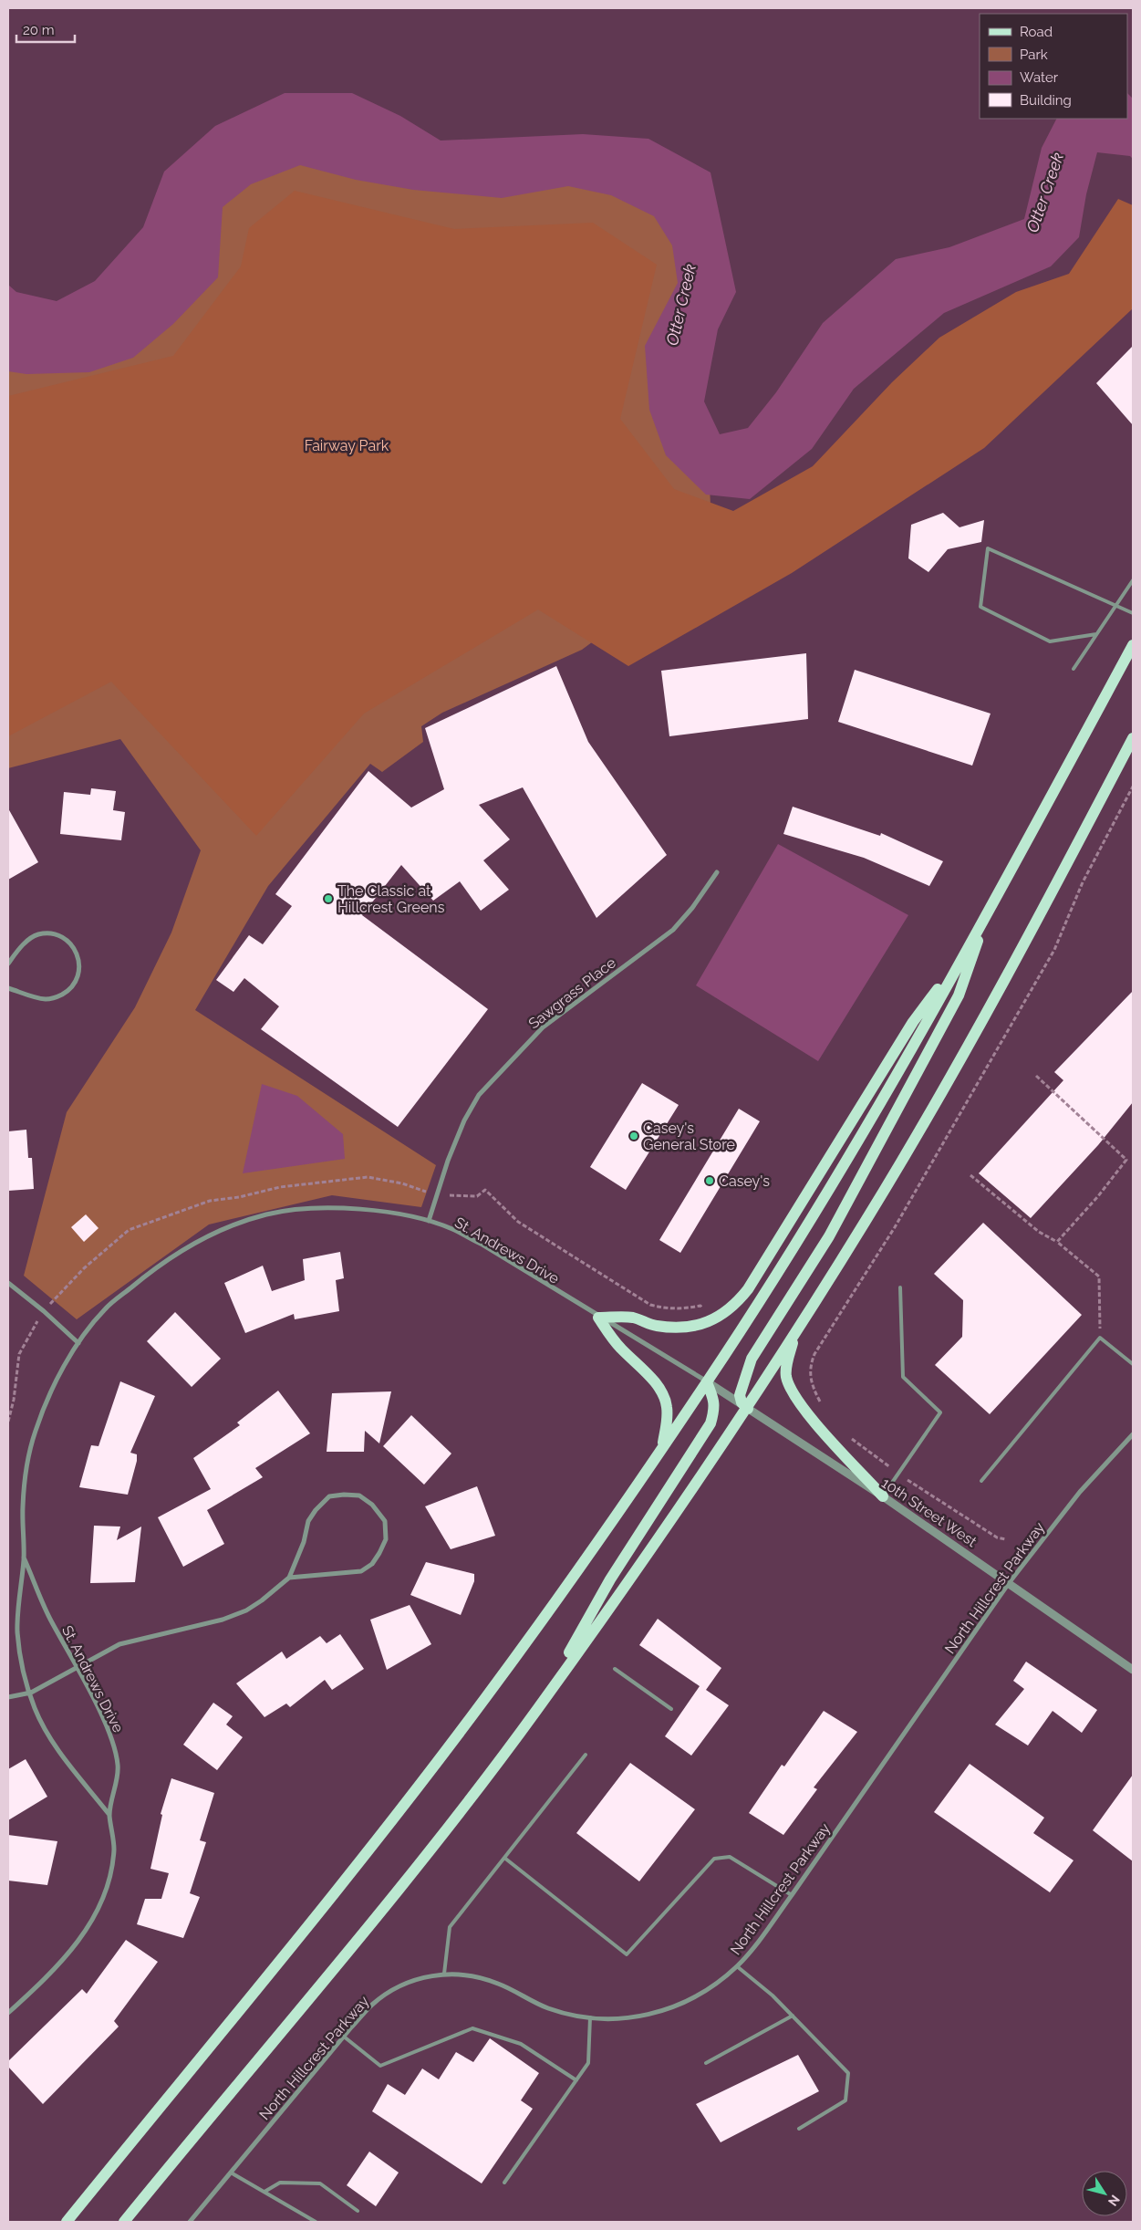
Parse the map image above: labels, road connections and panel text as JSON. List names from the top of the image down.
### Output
{
  "streets": {
    "street": [
      "Sawgrass Place",
      "St. Andrews Drive",
      "10th Street West",
      "North Hillcrest Parkway"
    ]
  },
  "crossings": [
    ["Sawgrass Place", "St. Andrews Drive"],
    ["St. Andrews Drive", "10th Street West"],
    ["10th Street West", "North Hillcrest Parkway"]
  ],
  "water": ["Otter Creek"],
  "parks": ["Fairway Park"],
  "places": ["The Classic at Hillcrest Greens", "Casey's General Store", "Casey's"],
  "legend": [
    "Road",
    "Park",
    "Water",
    "Building"
  ],
  "scale_bar": "20 m",
  "north": "bottom right"
}
